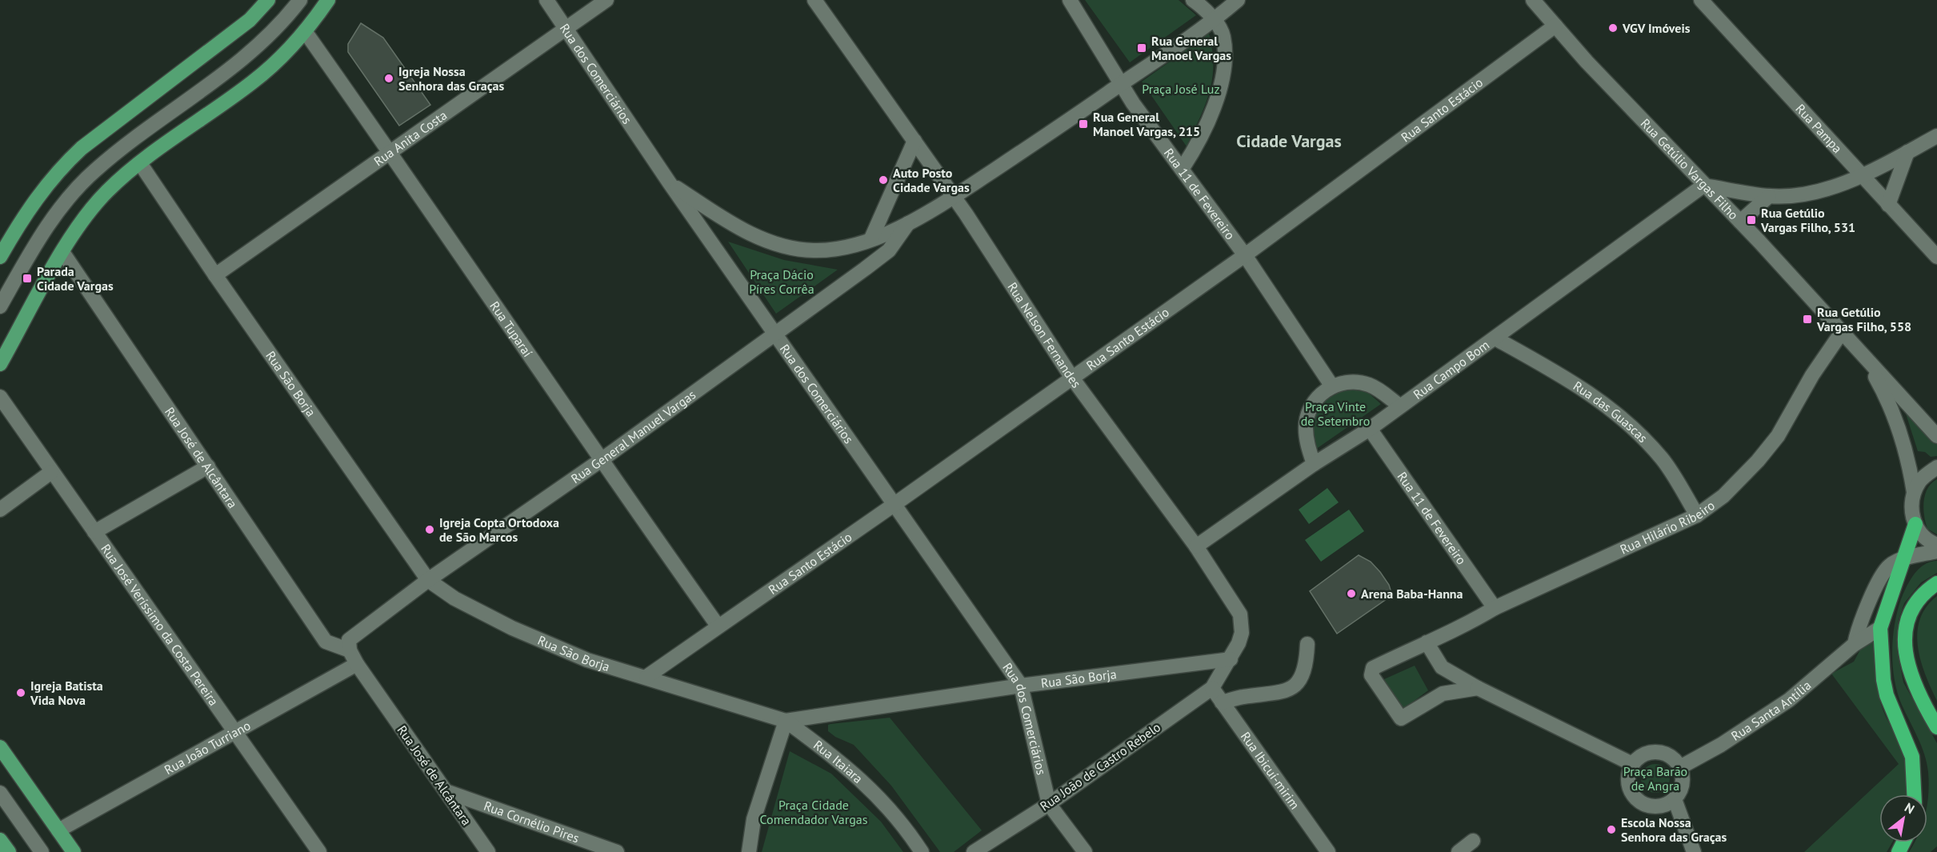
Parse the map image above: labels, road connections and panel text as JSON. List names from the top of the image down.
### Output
{
  "streets": {
    "street": [
      "Rua dos Comerciários",
      "Rua Santo Estácio",
      "Rua Pampa",
      "Rua Anita Costa",
      "Rua Getúlio Vargas Filho",
      "Rua 11 de Fevereiro",
      "Rua Tuparaí",
      "Rua Nelson Fernandes",
      "Rua Campo Bom",
      "Rua São Borja",
      "Rua das Guascas",
      "Rua General Manuel Vargas",
      "Rua José de Alcântara",
      "Rua Hilário Ribeiro",
      "Rua José Veríssimo da Costa Pereira",
      "Rua Santa Antília",
      "Rua João Turriano",
      "Rua Itaiara",
      "Rua João de Castro Rebelo",
      "Rua Ibicuí-mirim",
      "Rua Cornélio Pires"
    ]
  },
  "crossings": [
    ["Rua dos Comerciários", "Rua Santo Estácio"],
    ["Rua dos Comerciários", "Rua Anita Costa"],
    ["Rua dos Comerciários", "Rua São Borja"],
    ["Rua dos Comerciários", "Rua General Manuel Vargas"],
    ["Rua dos Comerciários", "Rua João de Castro Rebelo"],
    ["Rua Santo Estácio", "Rua Getúlio Vargas Filho"],
    ["Rua Santo Estácio", "Rua 11 de Fevereiro"],
    ["Rua Santo Estácio", "Rua Tuparaí"],
    ["Rua Santo Estácio", "Rua Nelson Fernandes"],
    ["Rua Santo Estácio", "Rua São Borja"],
    ["Rua Anita Costa", "Rua Tuparaí"],
    ["Rua Anita Costa", "Rua São Borja"],
    ["Rua Getúlio Vargas Filho", "Rua Campo Bom"],
    ["Rua Getúlio Vargas Filho", "Rua Hilário Ribeiro"],
    ["Rua 11 de Fevereiro", "Rua Campo Bom"],
    ["Rua 11 de Fevereiro", "Rua Hilário Ribeiro"],
    ["Rua Tuparaí", "Rua General Manuel Vargas"],
    ["Rua Nelson Fernandes", "Rua Campo Bom"],
    ["Rua Nelson Fernandes", "Rua São Borja"],
    ["Rua Nelson Fernandes", "Rua João de Castro Rebelo"],
    ["Rua Campo Bom", "Rua das Guascas"],
    ["Rua São Borja", "Rua General Manuel Vargas"],
    ["Rua São Borja", "Rua Itaiara"],
    ["Rua das Guascas", "Rua Hilário Ribeiro"],
    ["Rua General Manuel Vargas", "Rua José de Alcântara"],
    ["Rua José de Alcântara", "Rua João Turriano"],
    ["Rua José de Alcântara", "Rua Cornélio Pires"],
    ["Rua José Veríssimo da Costa Pereira", "Rua João Turriano"],
    ["Rua João de Castro Rebelo", "Rua Ibicuí-mirim"]
  ],
  "districts": ["Cidade Vargas"],
  "parks": [
    "Praça José Luz",
    "Praça Dácio Píres Corrêa",
    "Praça Vinte de Setembro",
    "Praça Barão de Angra",
    "Praça Cidade Comendador Vargas"
  ],
  "places": {
    "other": [
      "VGV Imóveis",
      "Igreja Nossa Senhora das Graças",
      "Auto Posto Cidade Vargas",
      "Igreja Copta Ortodoxa de São Marcos",
      "Arena Baba-Hanna",
      "Igreja Batista Vida Nova",
      "Escola Nossa Senhora das Graças"
    ],
    "transit": [
      "Rua General Manoel Vargas",
      "Rua General Manoel Vargas, 215",
      "Rua Getúlio Vargas Filho, 531",
      "Parada Cidade Vargas",
      "Rua Getúlio Vargas Filho, 558"
    ]
  },
  "north": "top right"
}
